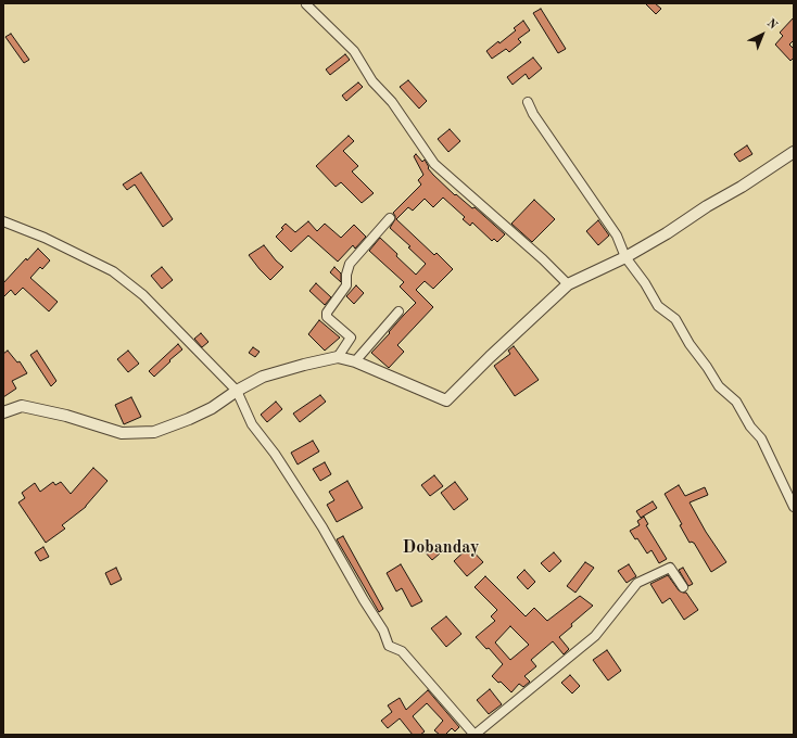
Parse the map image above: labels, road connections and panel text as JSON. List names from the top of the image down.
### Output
{
  "districts": ["Dobanday"],
  "north": "top right"
}
